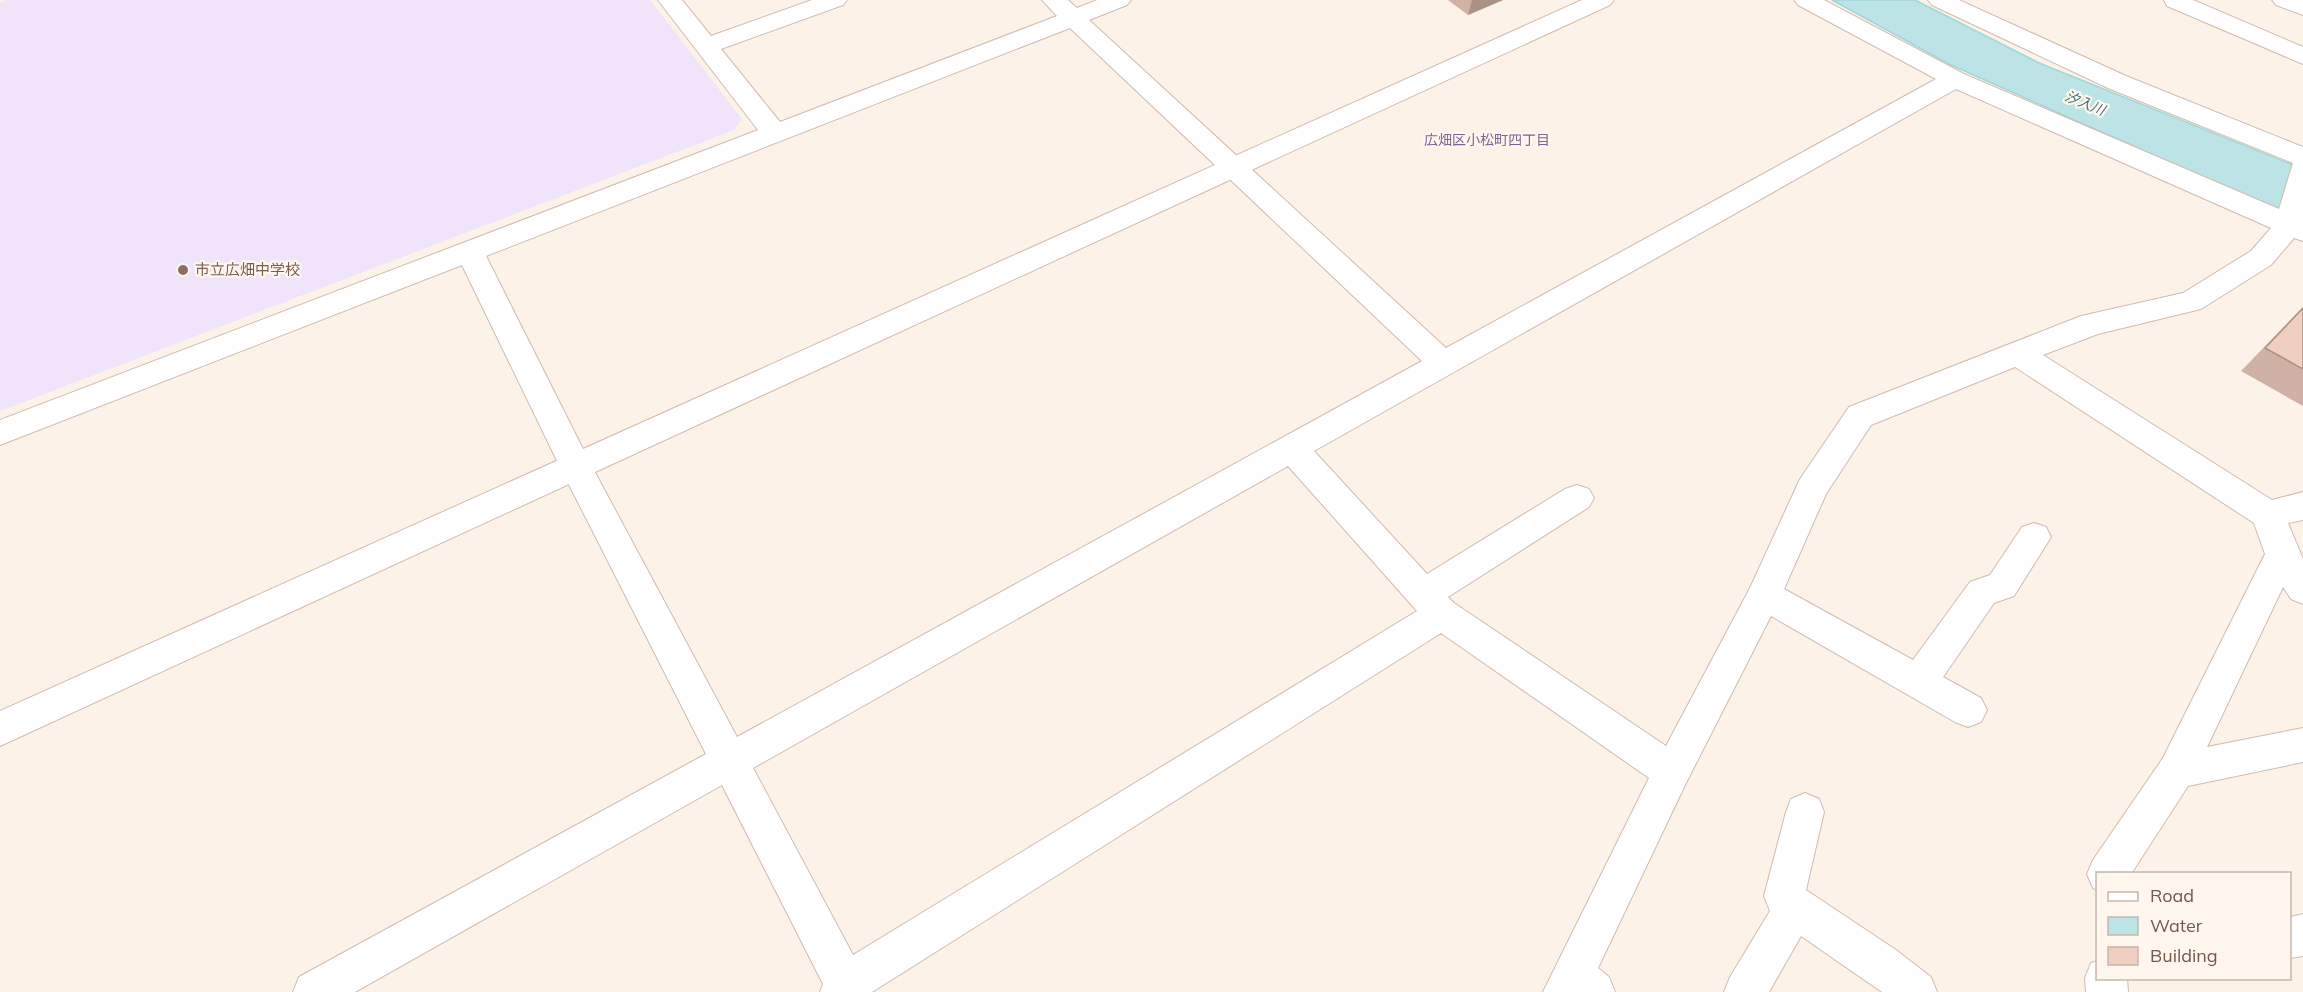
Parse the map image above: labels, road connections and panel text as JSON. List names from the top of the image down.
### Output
{
  "districts": ["広畑区小松町四丁目"],
  "water": ["汐入川"],
  "places": ["市立広畑中学校"],
  "legend": ["Road", "Water", "Building"]
}
